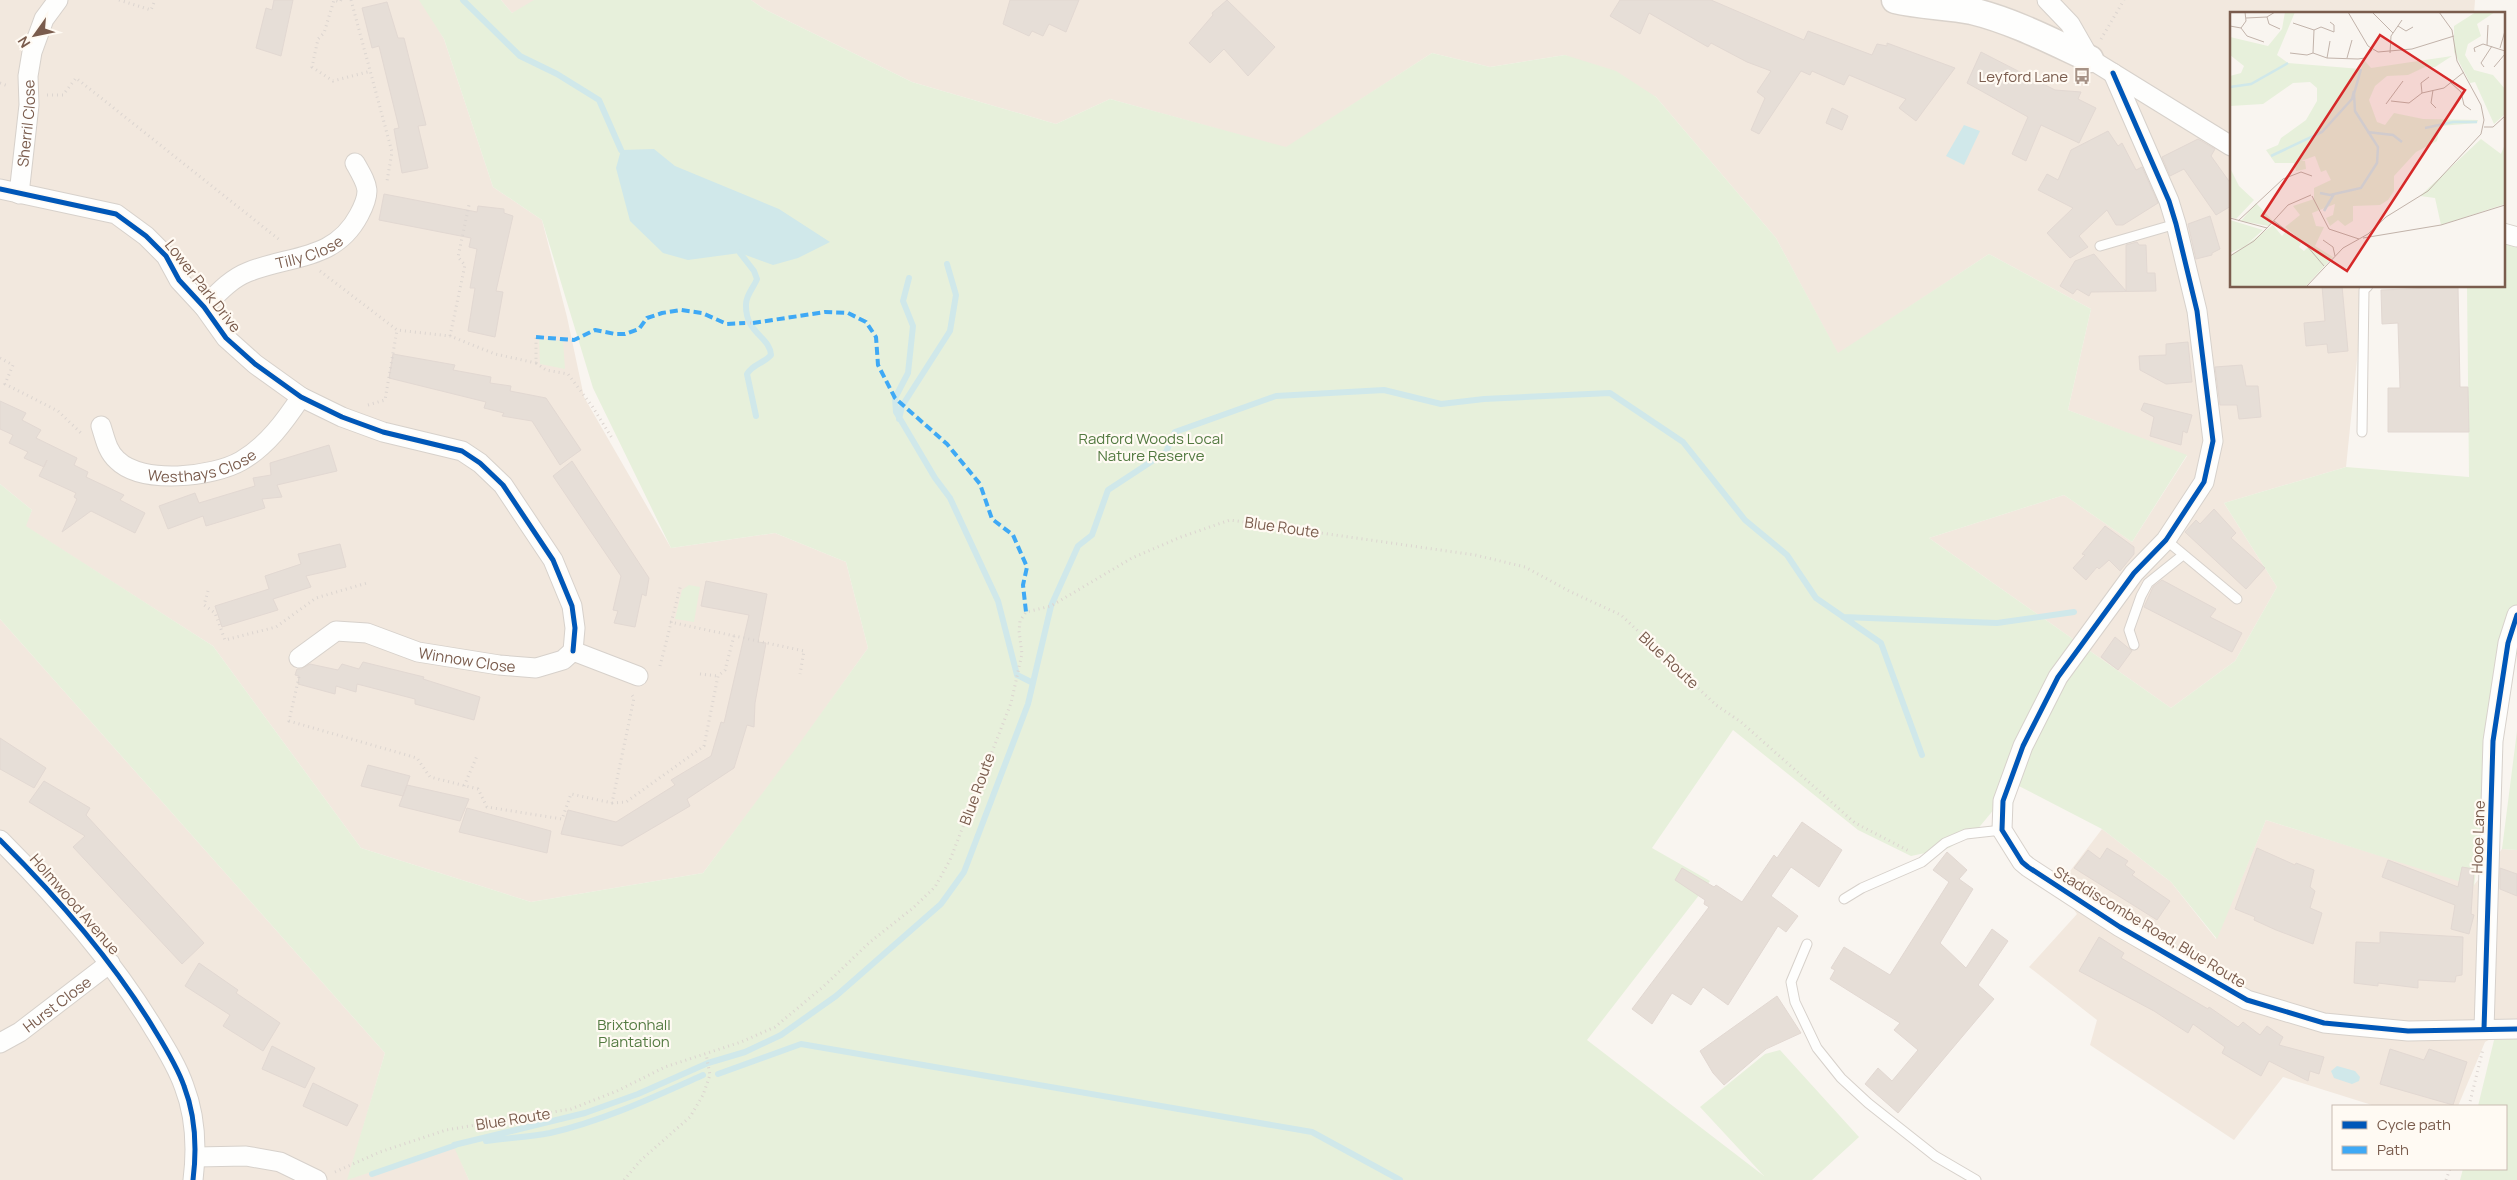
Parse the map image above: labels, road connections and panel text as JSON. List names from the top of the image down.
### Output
{
  "streets": {
    "street": [
      "Sherril Close",
      "Tilly Close",
      "Lower Park Drive",
      "Westhays Close",
      "Winnow Close",
      "Hooe Lane",
      "Holmwood Avenue",
      "Staddiscombe Road, Blue Route",
      "Hurst Close"
    ],
    "path": ["Blue Route"]
  },
  "crossings": [
    ["Sherril Close", "Lower Park Drive"],
    ["Tilly Close", "Lower Park Drive"],
    ["Lower Park Drive", "Westhays Close"],
    ["Lower Park Drive", "Winnow Close"],
    ["Hooe Lane", "Staddiscombe Road, Blue Route"],
    ["Holmwood Avenue", "Hurst Close"]
  ],
  "parks": ["Radford Woods Local Nature Reserve", "Brixtonhall Plantation"],
  "places": {
    "bus stop": ["Leyford Lane"]
  },
  "legend": ["Cycle path", "Path"],
  "north": "bottom left"
}
